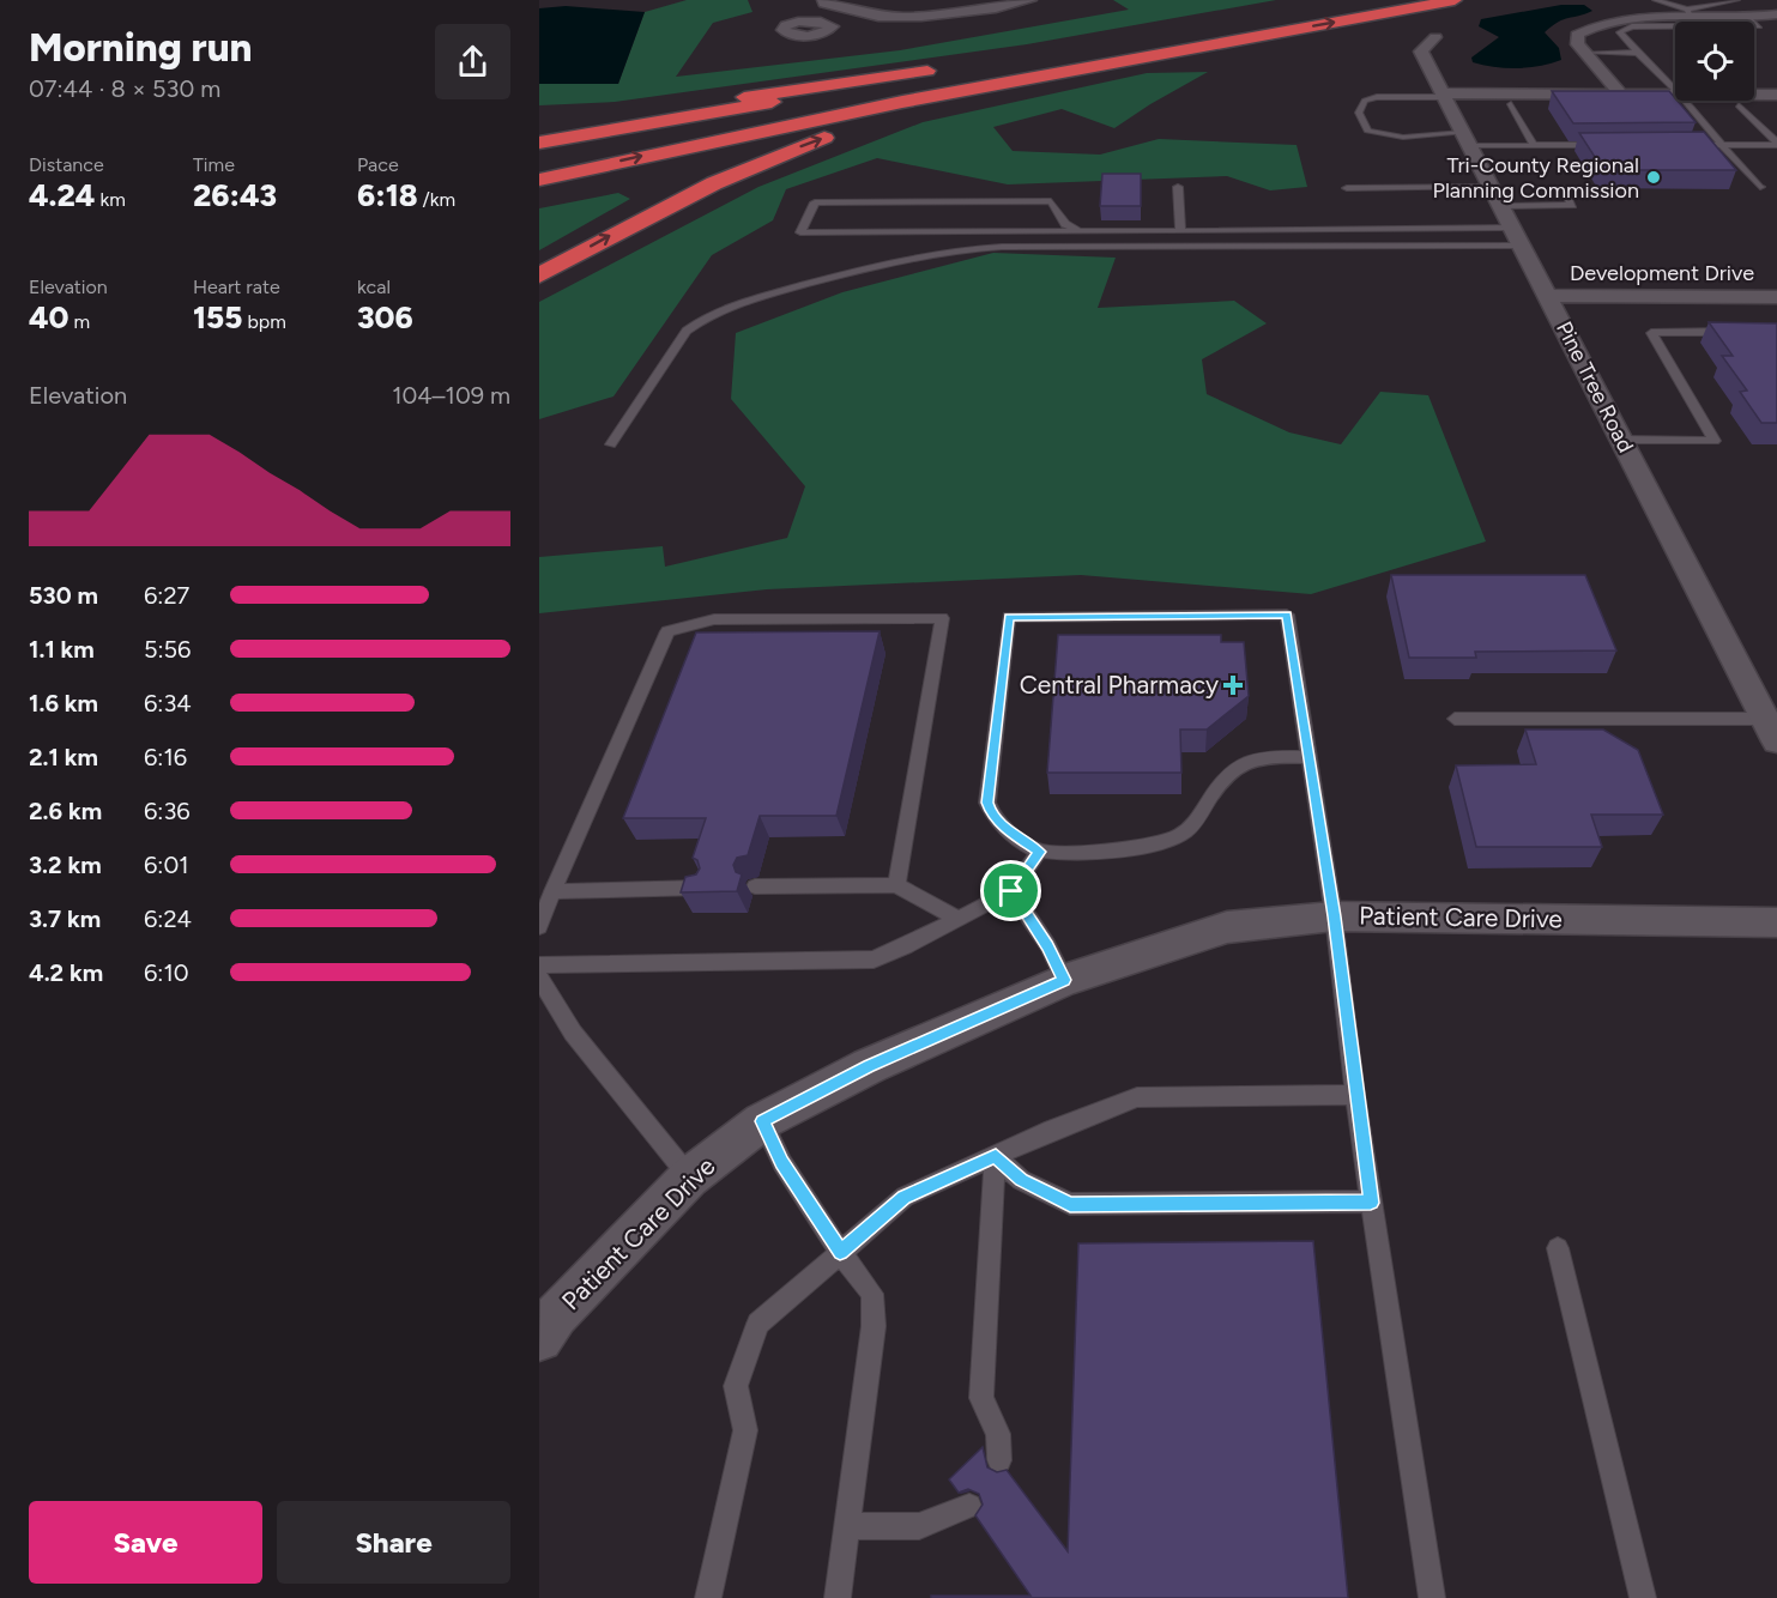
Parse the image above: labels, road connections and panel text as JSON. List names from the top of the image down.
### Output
{
  "streets": {
    "street": ["Development Drive", "Pine Tree Road", "Patient Care Drive"]
  },
  "crossings": [
    ["Development Drive", "Pine Tree Road"]
  ],
  "places": {
    "other": ["Tri-County Regional Planning Commission"],
    "health": ["Central Pharmacy"]
  },
  "page": {
    "heading": ["Morning run", "07:44 · 8 × 530 m"],
    "stats": [
      ["Distance", "4.24 km"],
      ["Time", "26:43"],
      ["Pace", "6:18 /km"],
      ["Elevation", "40 m"],
      ["Heart rate", "155 bpm"],
      ["kcal", "306"]
    ],
    "chart": ["Elevation", "104–109 m"],
    "list": [
      {
        "name": "530 m",
        "note": "6:27"
      },
      {
        "name": "1.1 km",
        "note": "5:56"
      },
      {
        "name": "1.6 km",
        "note": "6:34"
      },
      {
        "name": "2.1 km",
        "note": "6:16"
      },
      {
        "name": "2.6 km",
        "note": "6:36"
      },
      {
        "name": "3.2 km",
        "note": "6:01"
      },
      {
        "name": "3.7 km",
        "note": "6:24"
      },
      {
        "name": "4.2 km",
        "note": "6:10"
      }
    ],
    "buttons": ["Save", "Share"]
  }
}
